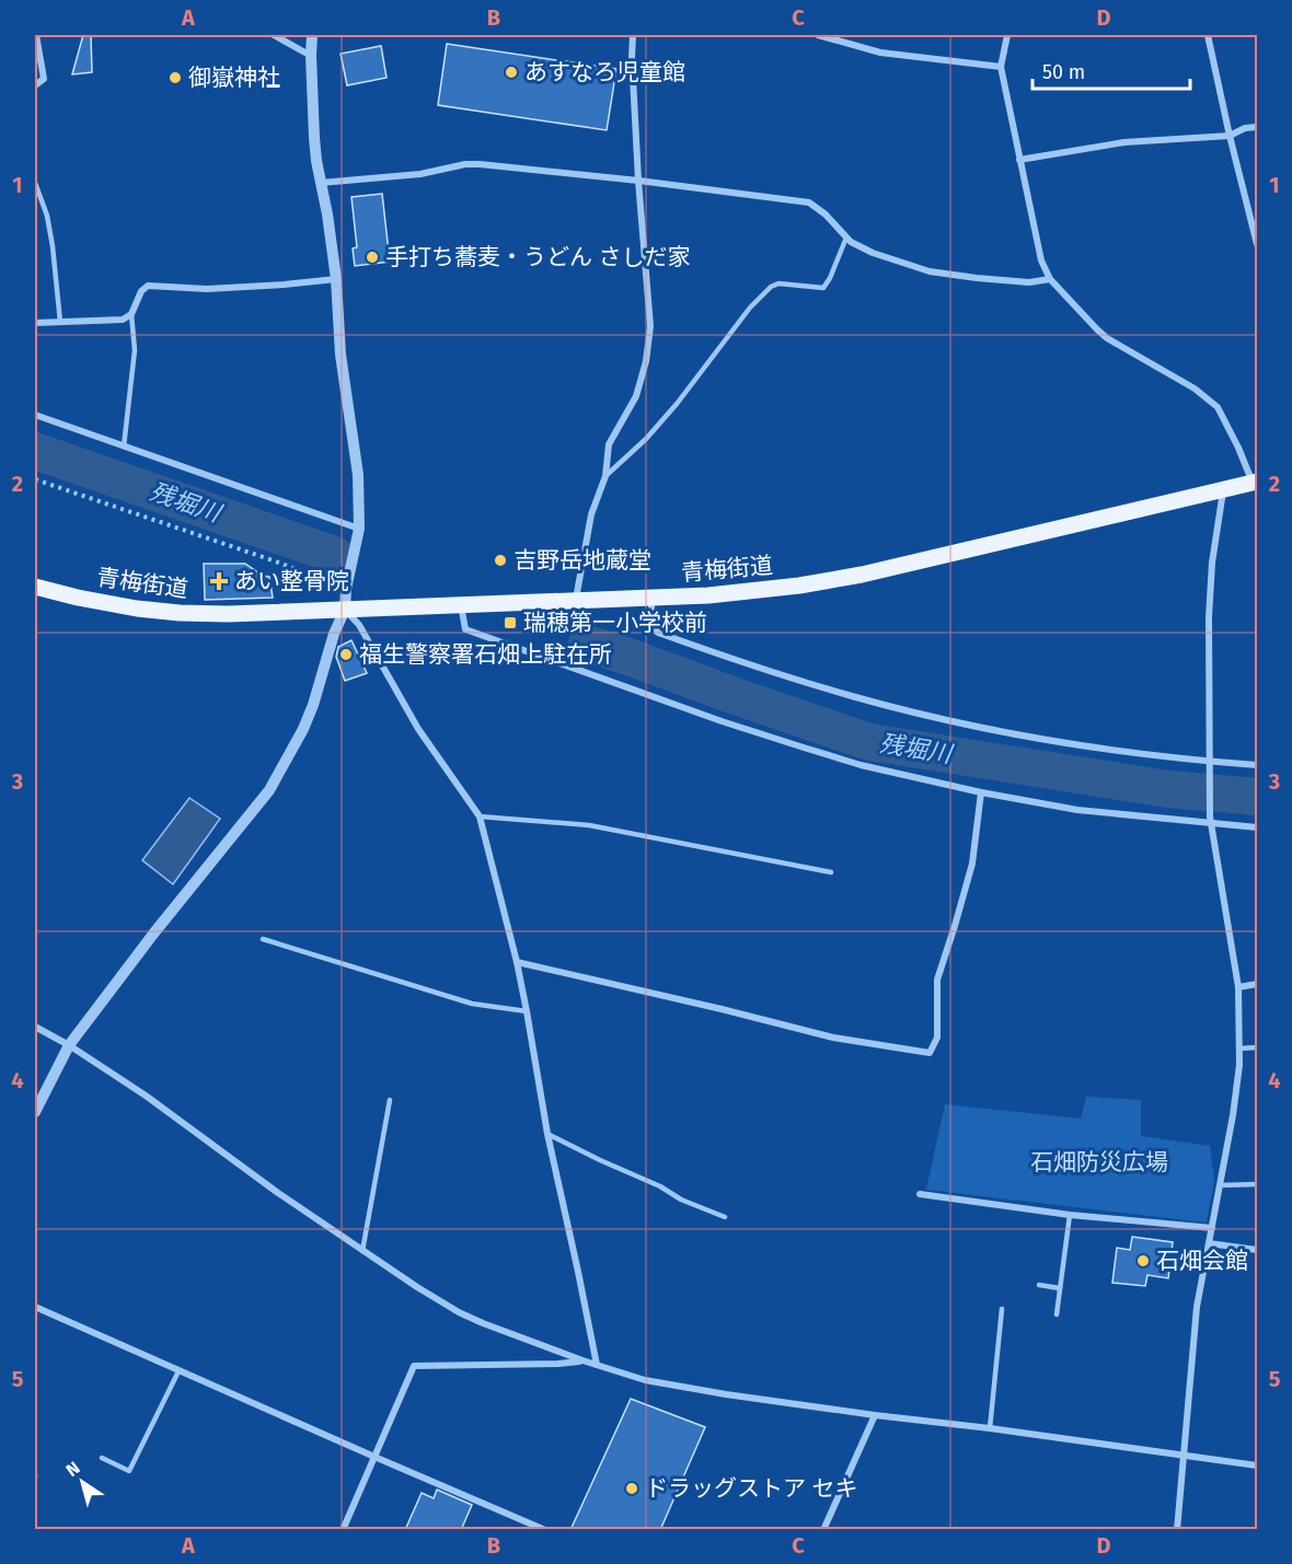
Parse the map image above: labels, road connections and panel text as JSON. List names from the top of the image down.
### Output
{
  "streets": {
    "main road": ["青梅街道"]
  },
  "water": ["残堀川"],
  "parks": ["石畑防災広場"],
  "places": {
    "other": [
      "あすなろ児童館",
      "御嶽神社",
      "手打ち蕎麦・うどん さしだ家",
      "吉野岳地蔵堂",
      "福生警察署石畑上駐在所",
      "石畑会館",
      "ドラッグストア セキ"
    ],
    "health": ["あい整骨院"],
    "transit": ["瑞穂第一小学校前"]
  },
  "scale_bar": "50 m",
  "north": "top left",
  "grid": {
    "columns": [
      "A",
      "B",
      "C",
      "D"
    ],
    "rows": [
      "1",
      "2",
      "3",
      "4",
      "5"
    ]
  }
}
